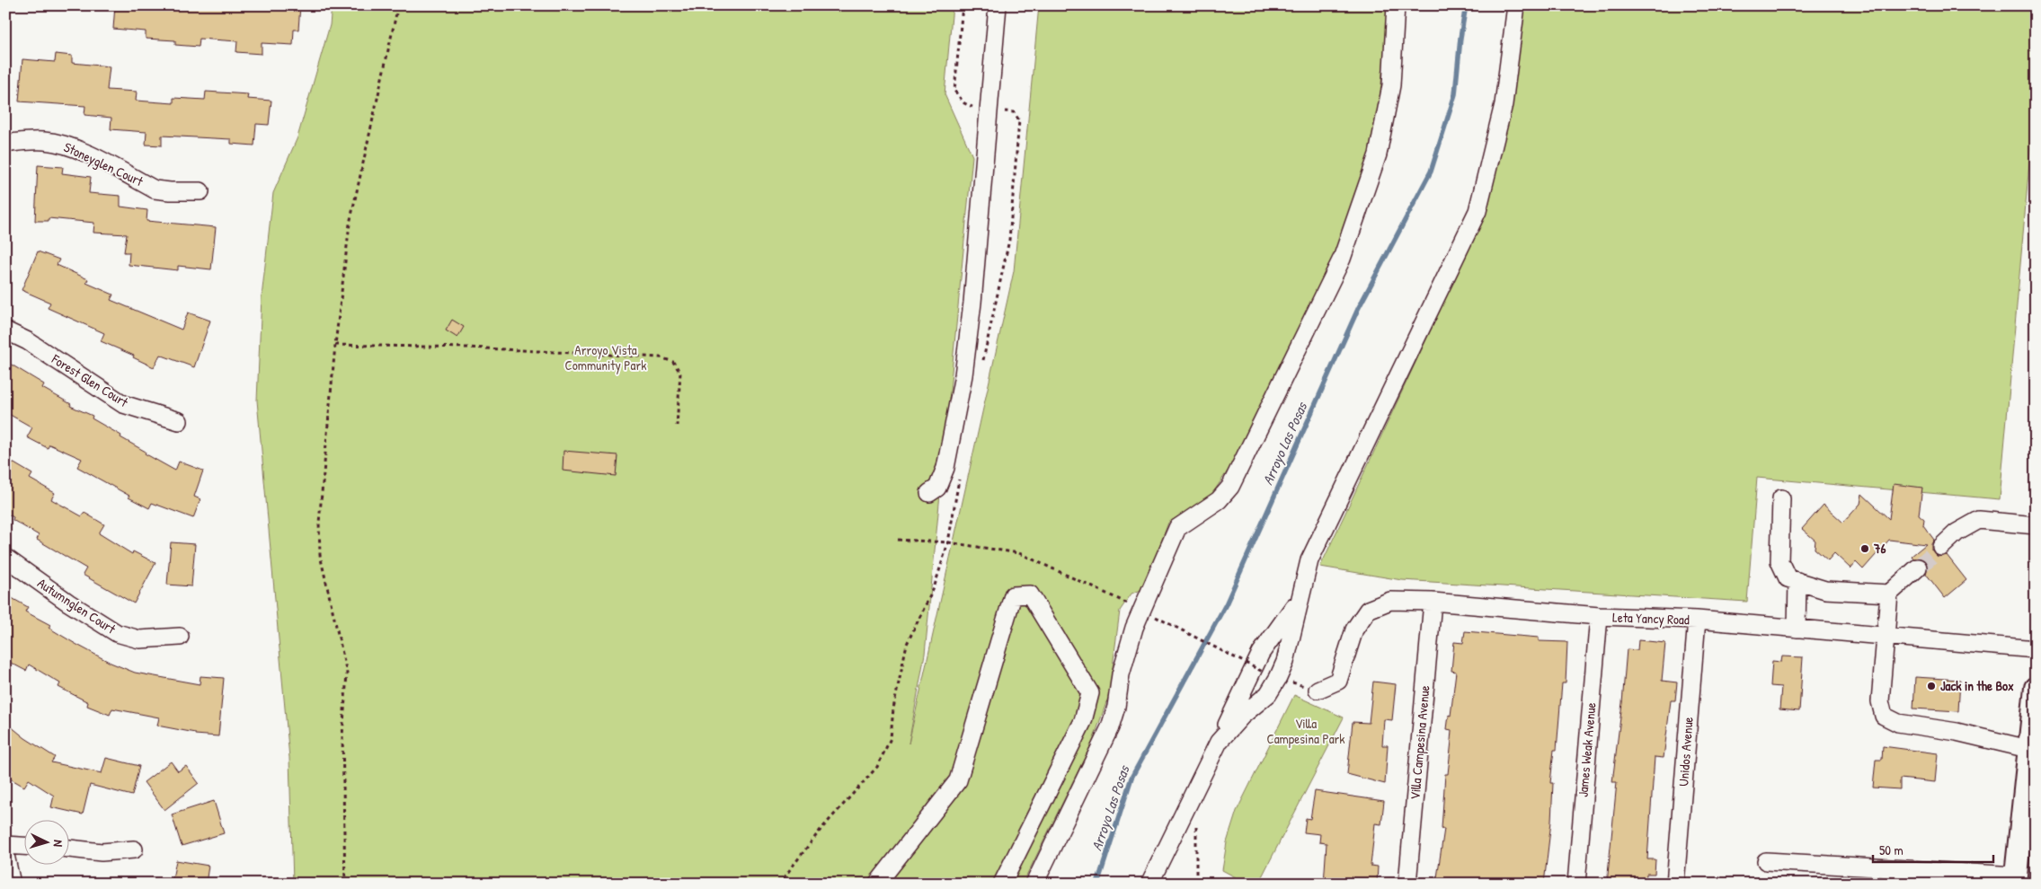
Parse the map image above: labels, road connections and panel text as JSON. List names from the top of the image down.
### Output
{
  "streets": {
    "street": [
      "Stoneyglen Court",
      "Forest Glen Court",
      "Autumnglen Court",
      "Leta Yancy Road",
      "Villa Campesina Avenue",
      "James Weak Avenue",
      "Unidos Avenue"
    ]
  },
  "crossings": [
    ["Leta Yancy Road", "Villa Campesina Avenue"],
    ["Leta Yancy Road", "James Weak Avenue"],
    ["Leta Yancy Road", "Unidos Avenue"]
  ],
  "water": ["Arroyo Las Posas"],
  "parks": ["Arroyo Vista Community Park", "Villa Campesina Park"],
  "places": ["76", "Jack in the Box"],
  "scale_bar": "50 m",
  "north": "right"
}
